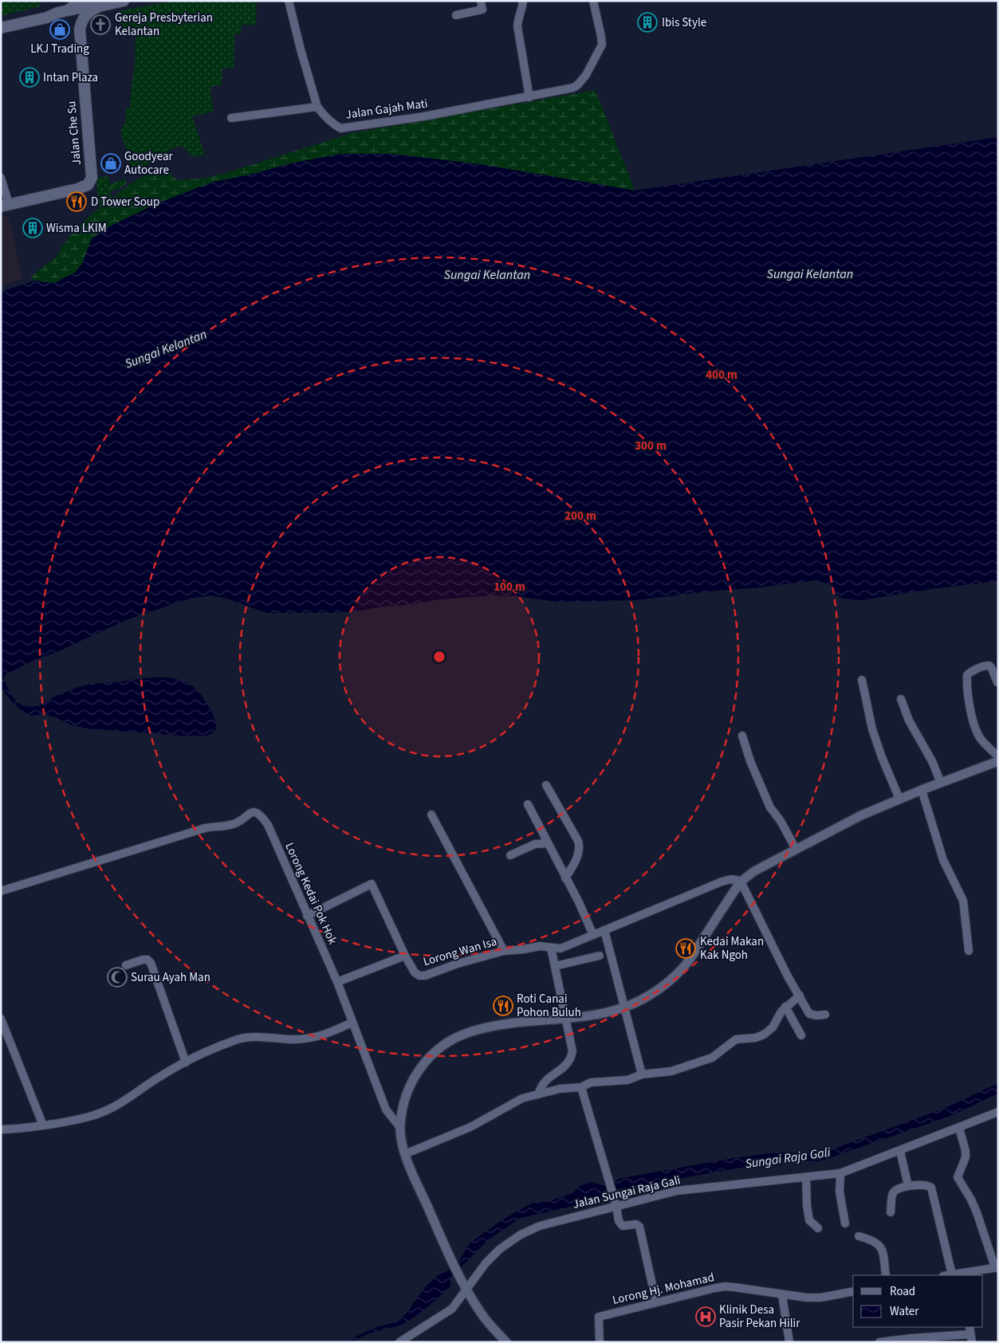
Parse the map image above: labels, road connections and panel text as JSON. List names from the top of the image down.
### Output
{
  "streets": {
    "main road": ["Jalan Che Su"],
    "street": [
      "Jalan Gajah Mati",
      "Lorong Kedai Pok Hok",
      "Lorong Wan Isa",
      "Jalan Sungai Raja Gali",
      "Lorong Hj. Mohamad"
    ]
  },
  "crossings": [
    ["Lorong Kedai Pok Hok", "Lorong Wan Isa"]
  ],
  "water": ["Sungai Kelantan", "Sungai Raja Gali"],
  "places": {
    "building": ["Ibis Style", "Intan Plaza", "Wisma LKIM"],
    "church": ["Gereja Presbyterian Kelantan"],
    "shop": ["LKJ Trading", "Goodyear Autocare"],
    "restaurant": ["D Tower Soup", "Kedai Makan Kak Ngoh", "Roti Canai Pohon Buluh"],
    "mosque": ["Surau Ayah Man"],
    "hospital": ["Klinik Desa Pasir Pekan Hilir"]
  },
  "legend": ["Road", "Water"],
  "rings": [
    "400 m",
    "300 m",
    "200 m",
    "100 m"
  ]
}
